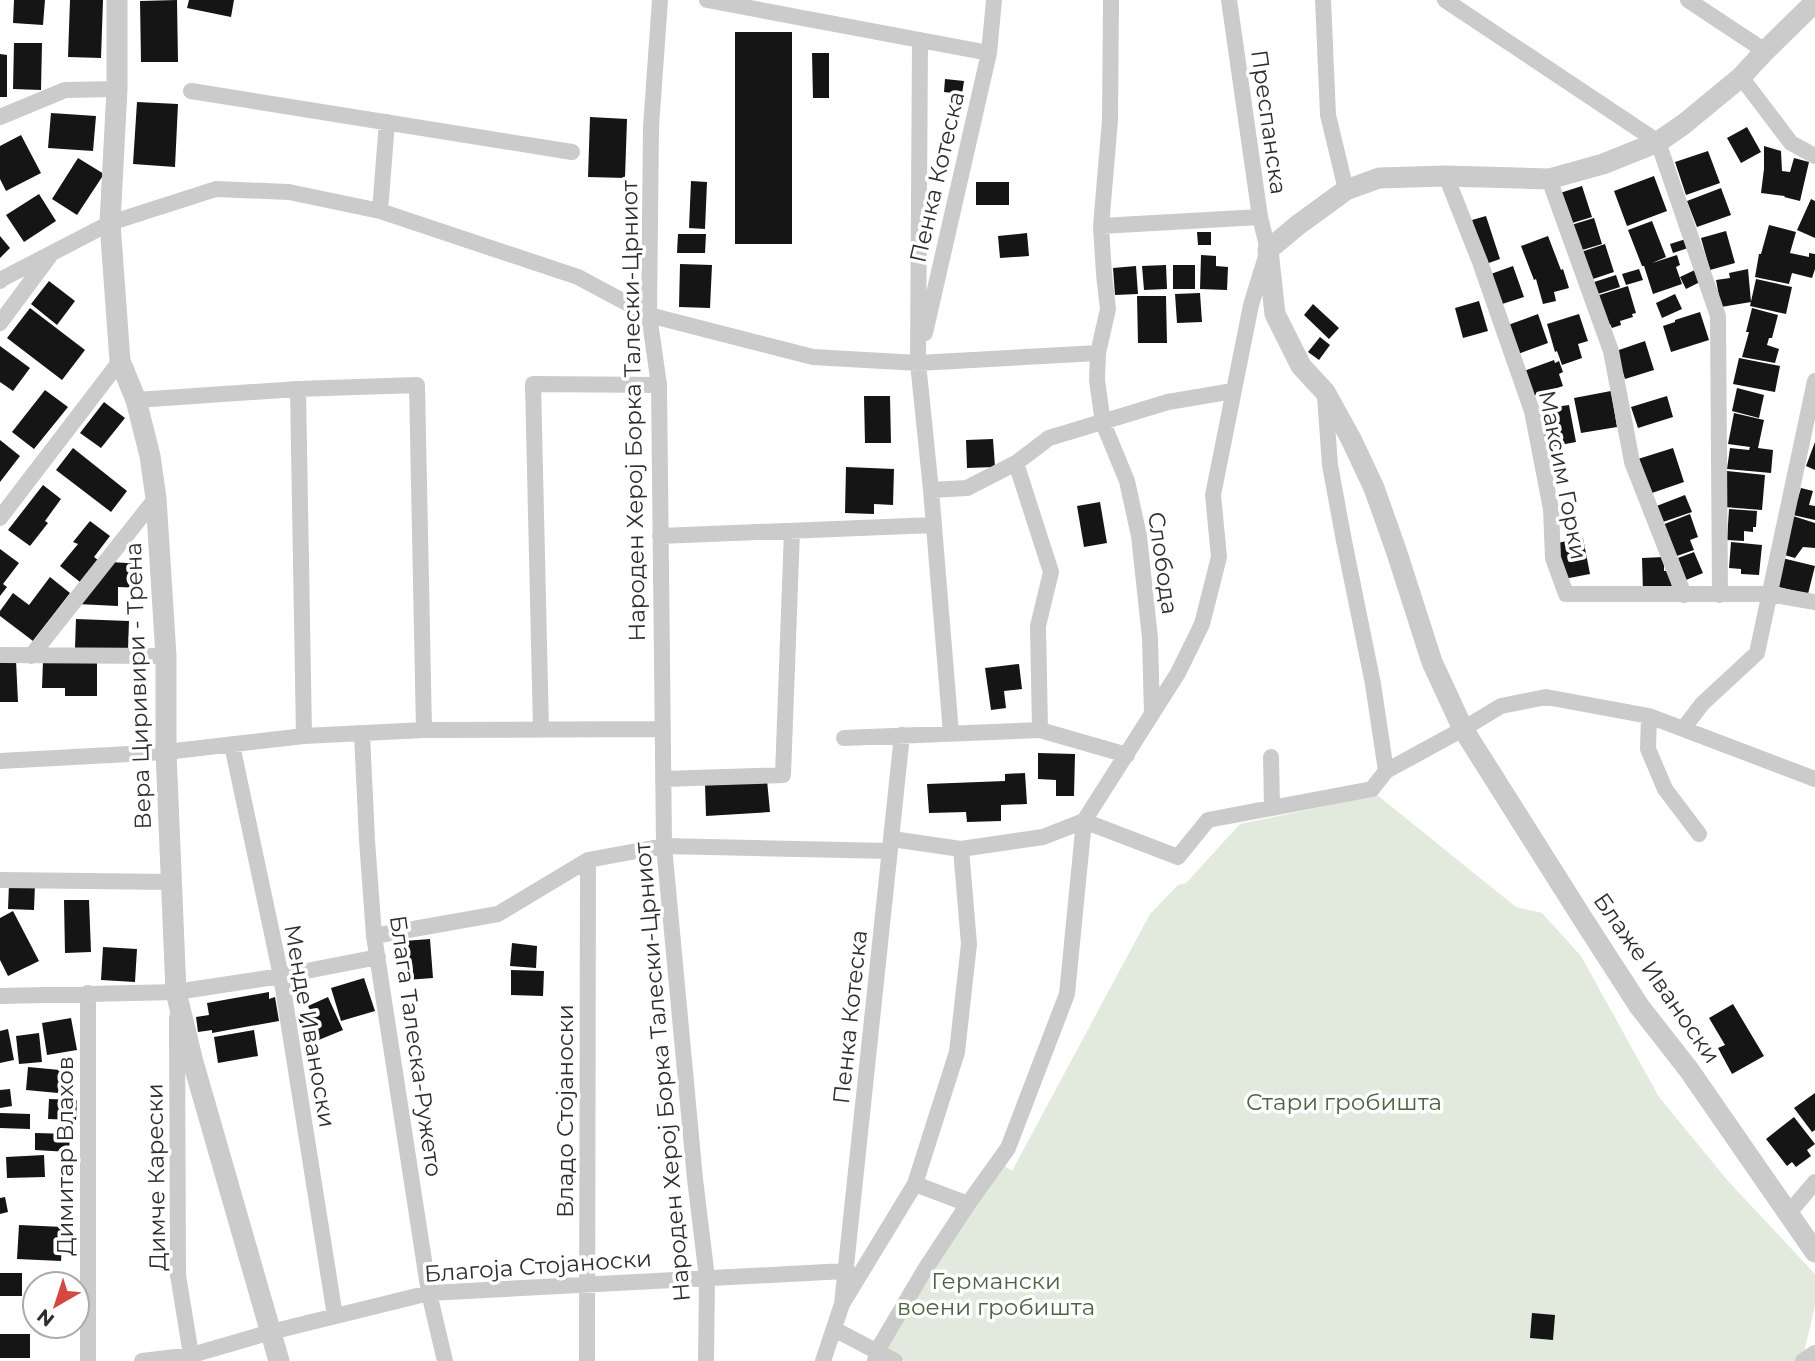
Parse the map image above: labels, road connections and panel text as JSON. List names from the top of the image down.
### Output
{
  "streets": {
    "street": [
      "Преспанска",
      "Пенка Котеска",
      "Народен Херој Борка Талески-Црниот",
      "Максим Горки",
      "Слобода",
      "Вера Циривири - Трена",
      "Блаже Иваноски",
      "Менде Иваноски",
      "Блага Талеска-Ружето",
      "Владо Стојаноски",
      "Димитар Влахов",
      "Димче Карески",
      "Благоја Стојаноски"
    ]
  },
  "crossings": [
    ["Преспанска", "Блаже Иваноски"],
    ["Пенка Котеска", "Благоја Стојаноски"],
    ["Народен Херој Борка Талески-Црниот", "Благоја Стојаноски"],
    ["Вера Циривири - Трена", "Димче Карески"],
    ["Вера Циривири - Трена", "Благоја Стојаноски"],
    ["Менде Иваноски", "Благоја Стојаноски"],
    ["Блага Талеска-Ружето", "Благоја Стојаноски"],
    ["Владо Стојаноски", "Благоја Стојаноски"],
    ["Димче Карески", "Благоја Стојаноски"]
  ],
  "parks": ["Стари гробишта", "Германски воени гробишта"],
  "north": "bottom left"
}
